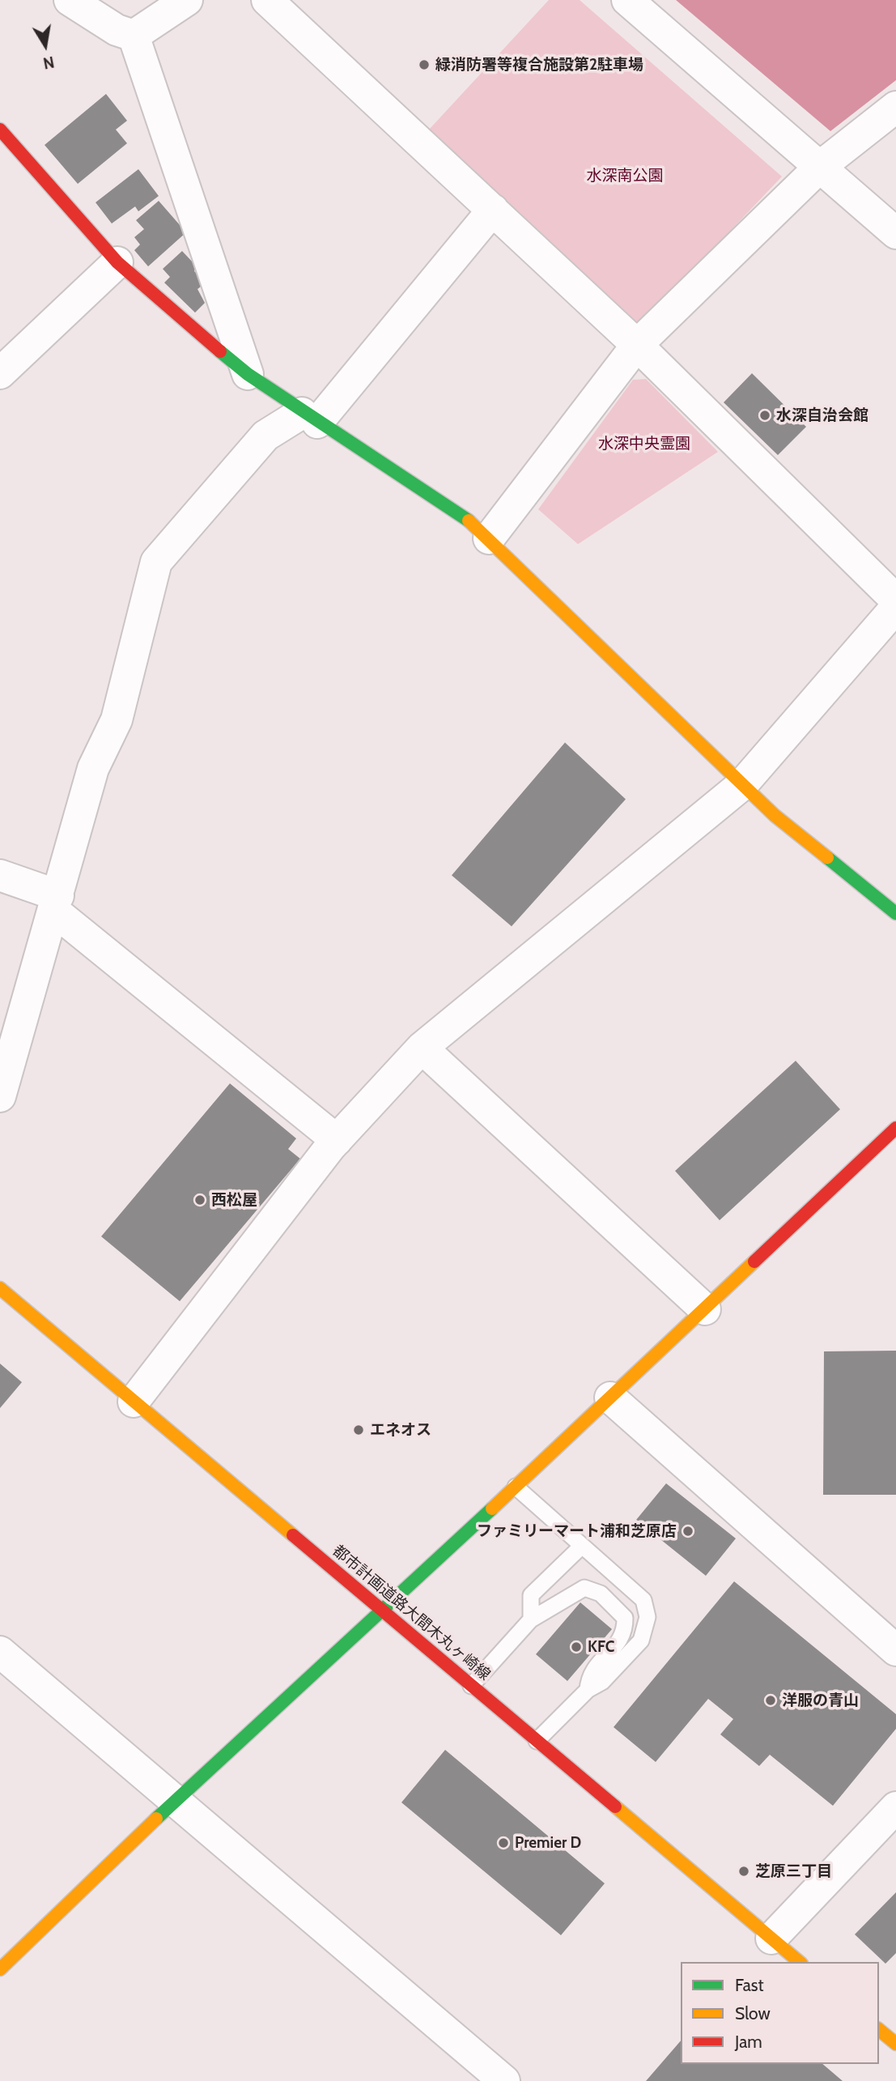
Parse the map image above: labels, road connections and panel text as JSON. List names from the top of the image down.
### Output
{
  "streets": {
    "street": ["都市計画道路大間木丸ヶ崎線"]
  },
  "parks": ["水深南公園", "水深中央霊園"],
  "places": [
    "緑消防署等複合施設第2駐車場",
    "水深自治会館",
    "西松屋",
    "エネオス",
    "ファミリーマート浦和芝原店",
    "KFC",
    "洋服の青山",
    "Premier D",
    "芝原三丁目"
  ],
  "legend": ["Fast", "Slow", "Jam"],
  "north": "bottom"
}
